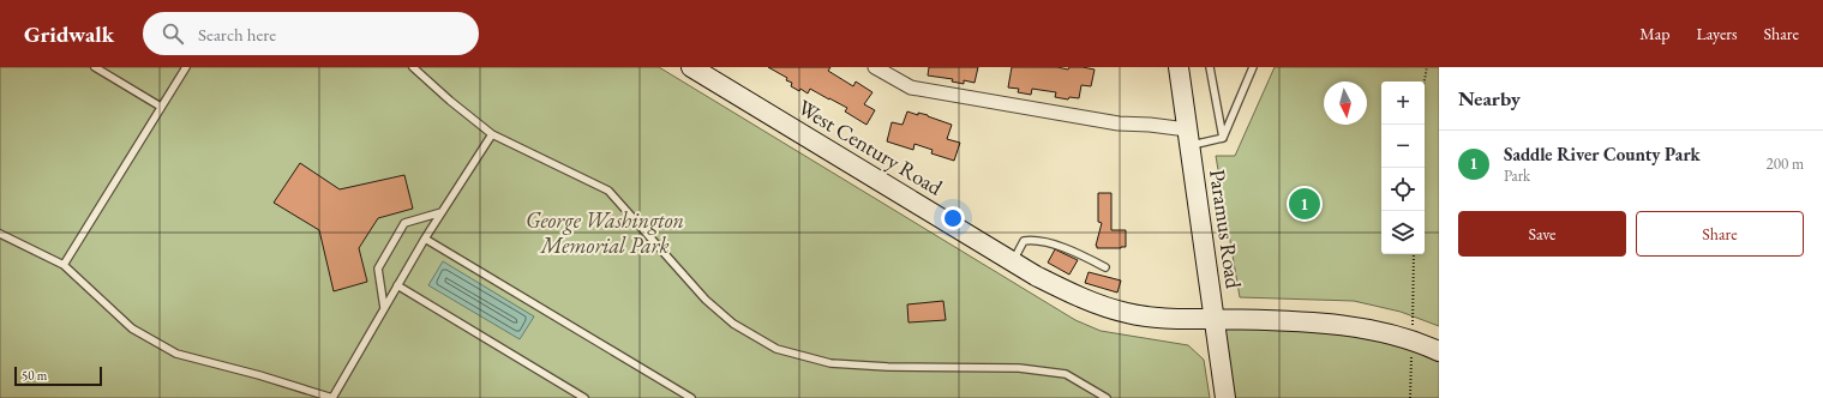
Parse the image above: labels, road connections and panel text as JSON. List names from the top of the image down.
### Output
{
  "streets": {
    "main road": ["West Century Road", "Paramus Road"]
  },
  "crossings": [
    ["West Century Road", "Paramus Road"]
  ],
  "parks": ["George Washington Memorial Park"],
  "scale_bar": "50 m",
  "north": "bottom",
  "page": {
    "header": "Gridwalk",
    "search": "Search here",
    "nav": ["Map", "Layers", "Share"],
    "heading": "Nearby",
    "map_buttons": ["+", "−"],
    "list": [
      {
        "mark": "1",
        "name": "Saddle River County Park",
        "note": "Park",
        "value": "200 m"
      }
    ],
    "pins": "1",
    "buttons": ["Save", "Share"],
    "scale": "50 m"
  }
}
